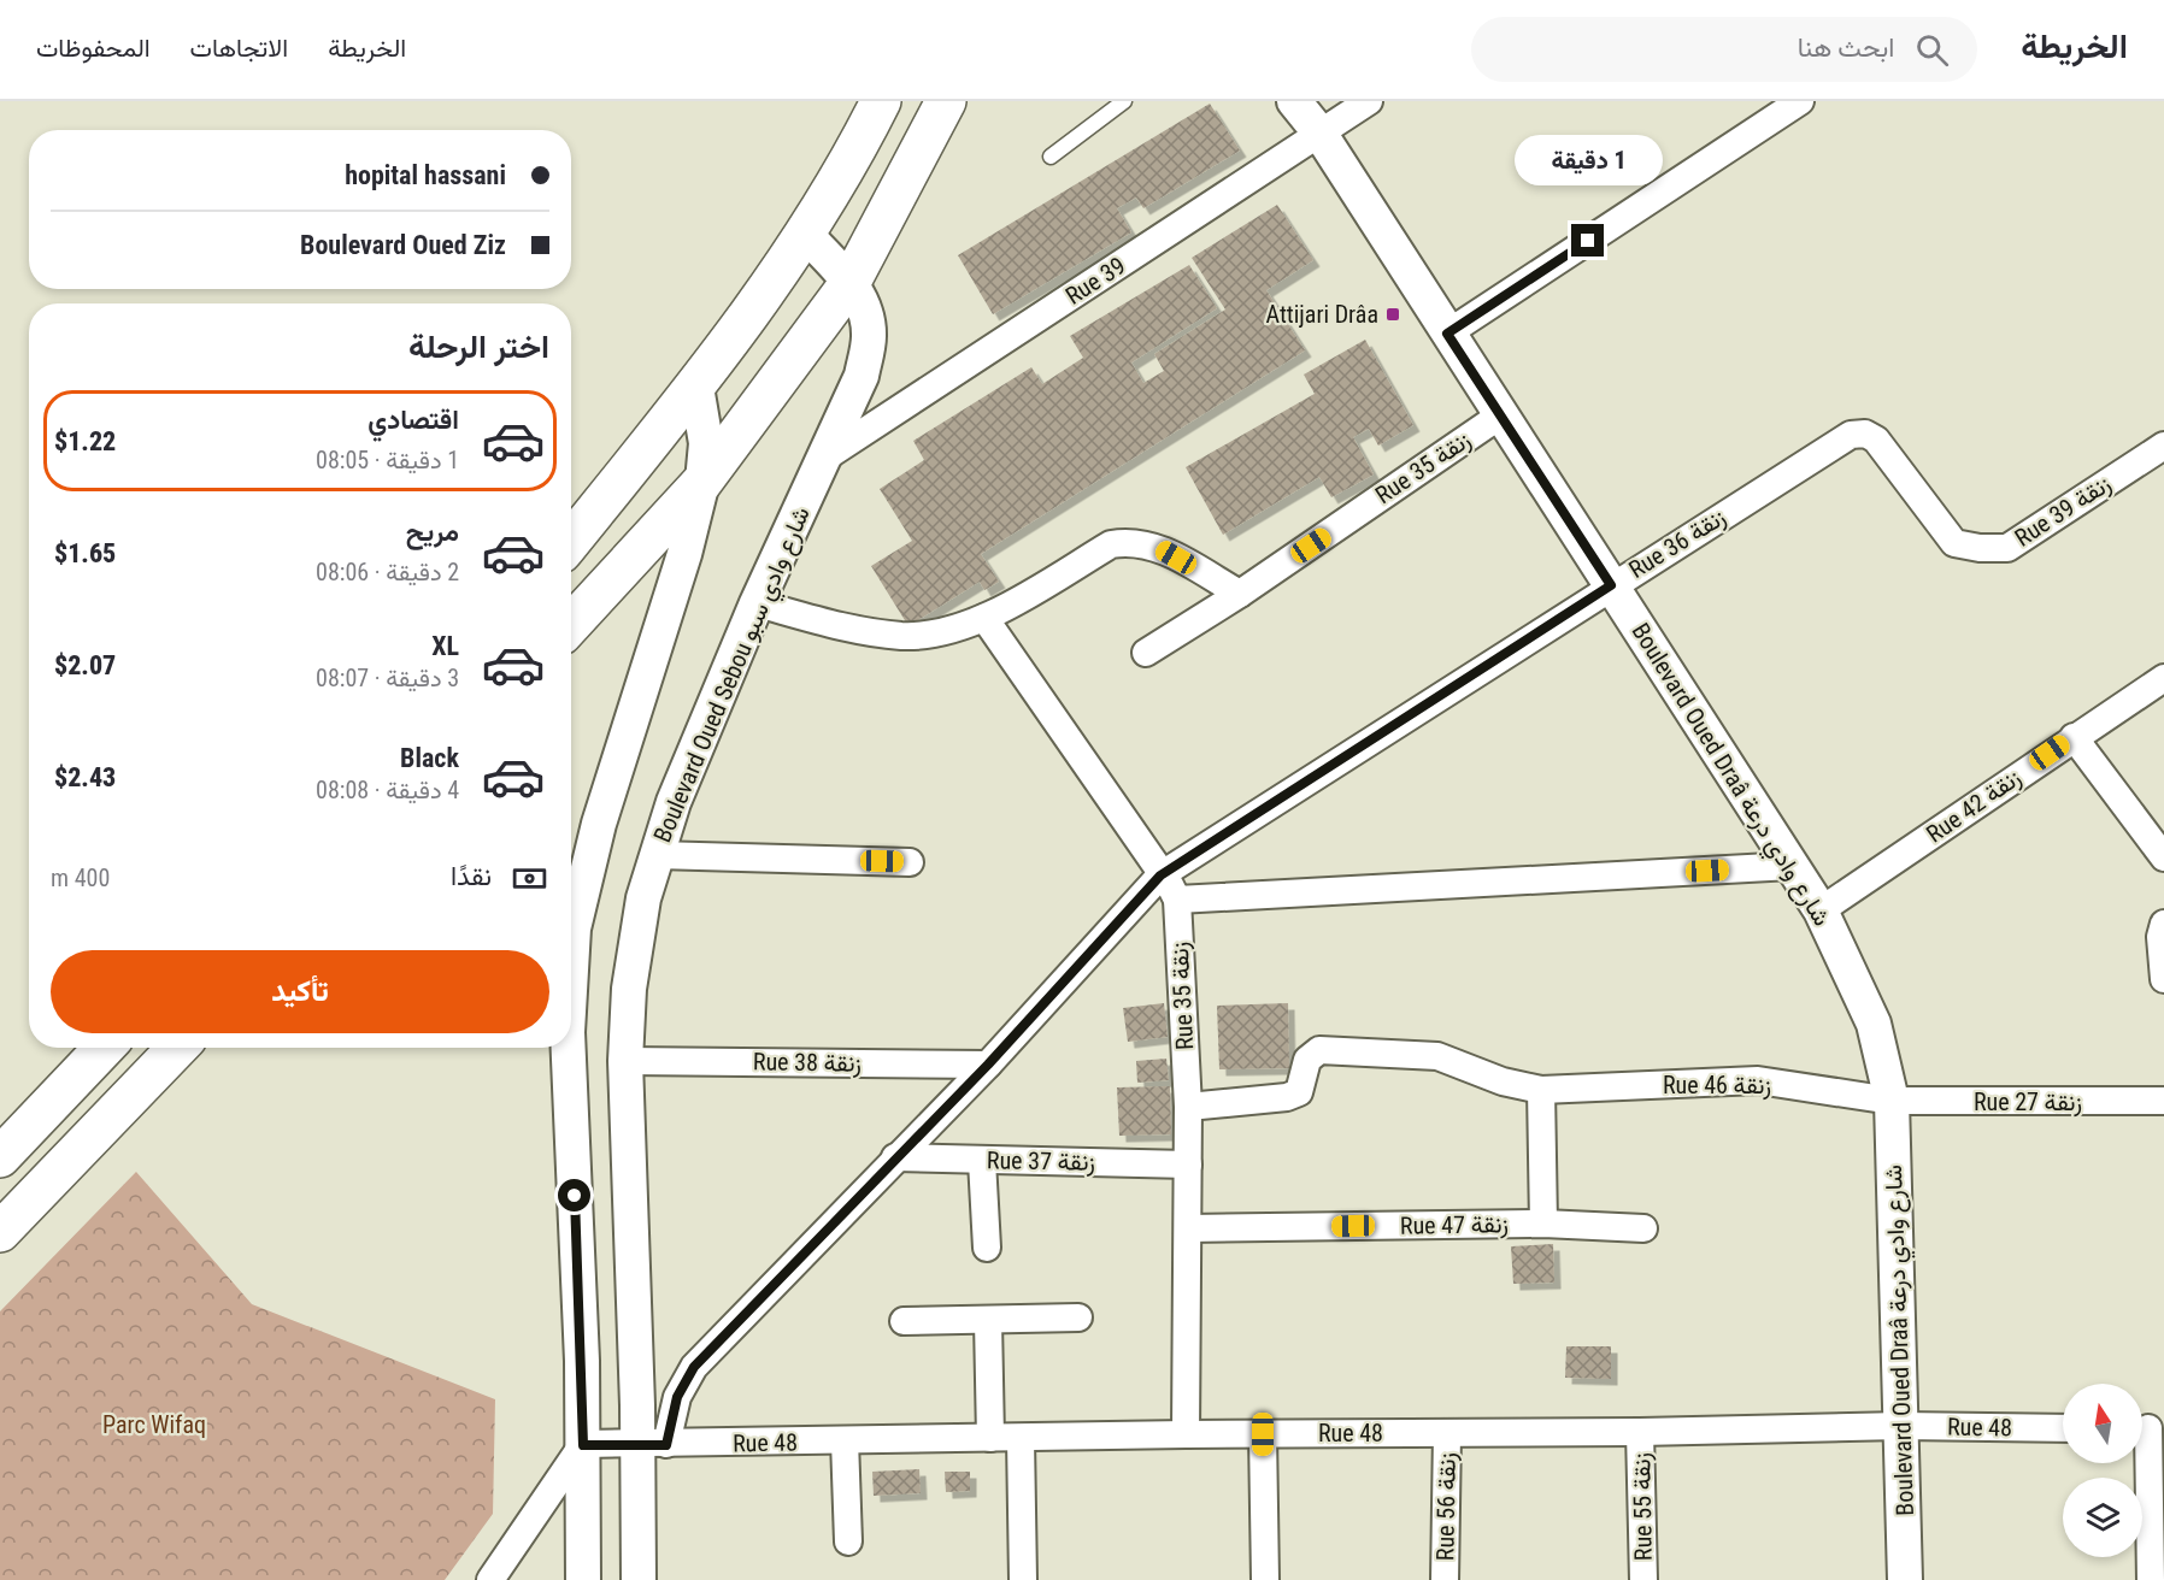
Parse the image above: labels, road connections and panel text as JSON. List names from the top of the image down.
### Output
{
  "streets": {
    "street": [
      "Rue 39",
      "Rue 35 زنقة",
      "Rue 39 زنقة",
      "Rue 36 زنقة",
      "Boulevard Oued Sebou شارع وادي سبو",
      "Boulevard Oued Draâ شارع وادي درعة",
      "Rue 42 زنقة",
      "Rue 38 زنقة",
      "Rue 46 زنقة",
      "Rue 27 زنقة",
      "Rue 37 زنقة",
      "Rue 47 زنقة",
      "Rue 48",
      "Rue 56 زنقة",
      "Rue 55 زنقة"
    ]
  },
  "crossings": [
    ["Rue 39", "Boulevard Oued Sebou شارع وادي سبو"],
    ["Rue 39", "Boulevard Oued Draâ شارع وادي درعة"],
    ["Rue 35 زنقة", "Boulevard Oued Draâ شارع وادي درعة"],
    ["Rue 35 زنقة", "Rue 46 زنقة"],
    ["Rue 35 زنقة", "Rue 37 زنقة"],
    ["Rue 35 زنقة", "Rue 47 زنقة"],
    ["Rue 35 زنقة", "Rue 48"],
    ["Rue 39 زنقة", "Rue 36 زنقة"],
    ["Rue 36 زنقة", "Boulevard Oued Sebou شارع وادي سبو"],
    ["Rue 36 زنقة", "Boulevard Oued Draâ شارع وادي درعة"],
    ["Rue 36 زنقة", "Rue 38 زنقة"],
    ["Rue 36 زنقة", "Rue 37 زنقة"],
    ["Rue 36 زنقة", "Rue 48"],
    ["Boulevard Oued Sebou شارع وادي سبو", "Rue 38 زنقة"],
    ["Boulevard Oued Sebou شارع وادي سبو", "Rue 48"],
    ["Boulevard Oued Draâ شارع وادي درعة", "Rue 42 زنقة"],
    ["Boulevard Oued Draâ شارع وادي درعة", "Rue 46 زنقة"],
    ["Boulevard Oued Draâ شارع وادي درعة", "Rue 27 زنقة"],
    ["Boulevard Oued Draâ شارع وادي درعة", "Rue 48"],
    ["Rue 46 زنقة", "Rue 27 زنقة"],
    ["Rue 46 زنقة", "Rue 47 زنقة"],
    ["Rue 48", "Rue 56 زنقة"],
    ["Rue 48", "Rue 55 زنقة"]
  ],
  "parks": ["Parc Wifaq"],
  "places": {
    "transit": ["Attijari Drâa"]
  },
  "north": "top",
  "page": {
    "header": "الخريطة",
    "search": "ابحث هنا",
    "nav": ["الخريطة", "الاتجاهات", "المحفوظات"],
    "banner": ["hopital hassani", "Boulevard Oued Ziz"],
    "bubble": "1 دقيقة",
    "heading": "اختر الرحلة",
    "list": [
      {
        "name": "اقتصادي",
        "note": "1 دقيقة · 08:05",
        "value": "$1.22"
      },
      {
        "name": "مريح",
        "note": "2 دقيقة · 08:06",
        "value": "$1.65"
      },
      {
        "name": "XL",
        "note": "3 دقيقة · 08:07",
        "value": "$2.07"
      },
      {
        "name": "Black",
        "note": "4 دقيقة · 08:08",
        "value": "$2.43"
      }
    ],
    "pay": ["نقدًا", "400 m"],
    "buttons": "تأكيد"
  }
}
